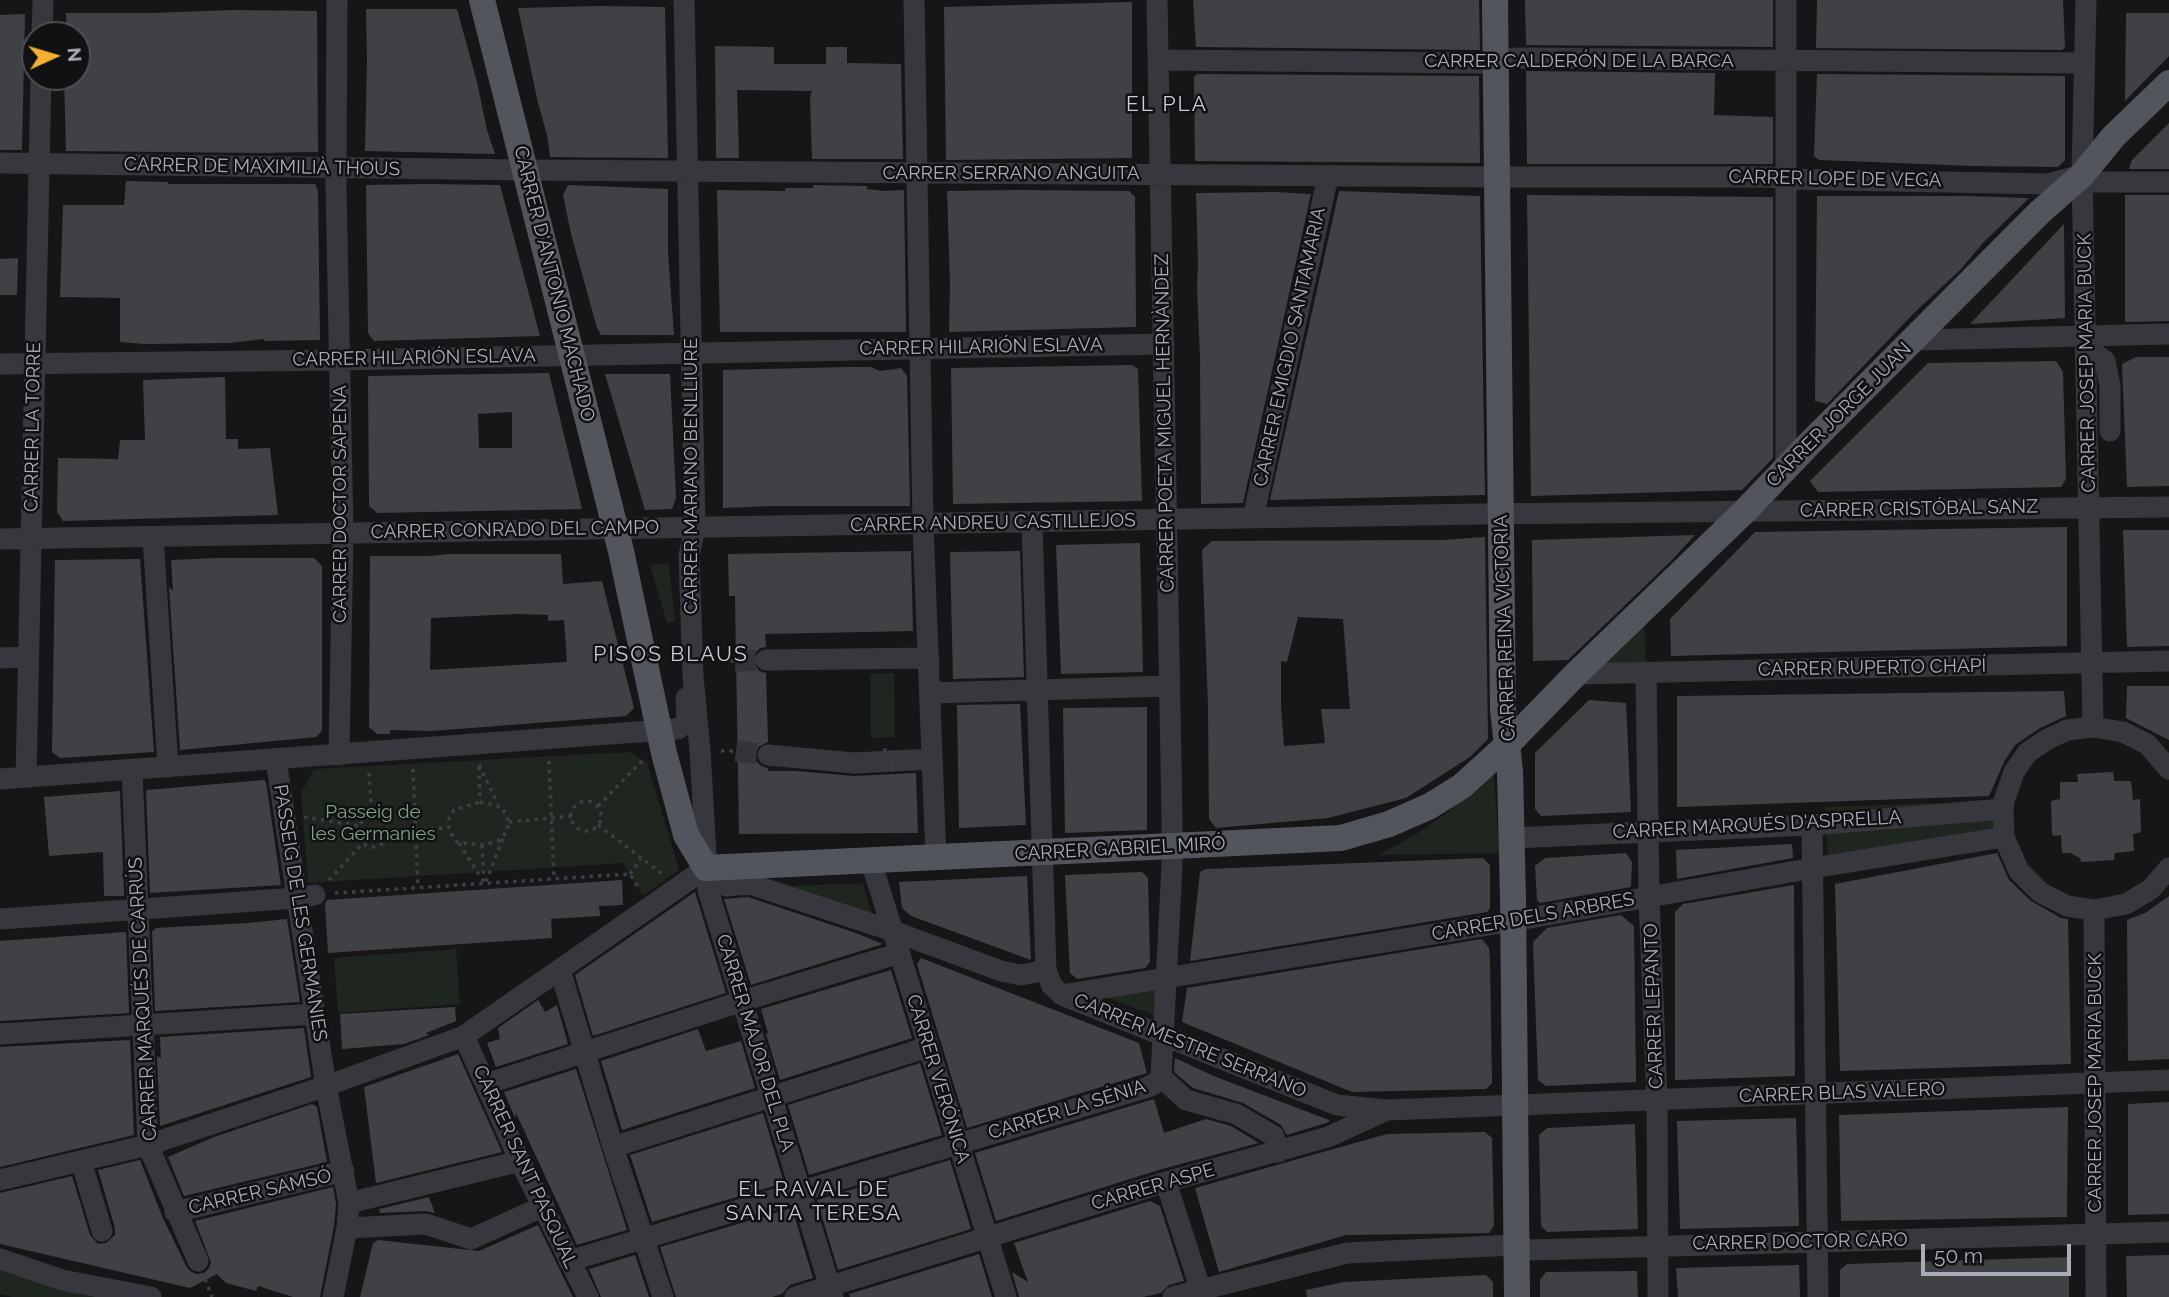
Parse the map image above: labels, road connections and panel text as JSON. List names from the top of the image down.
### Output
{
  "streets": {
    "main road": [
      "CARRER D'ANTONIO MACHADO",
      "CARRER JORGE JUAN",
      "CARRER REINA VICTORIA",
      "CARRER GABRIEL MIRÓ"
    ],
    "street": [
      "CARRER CALDERÓN DE LA BARCA",
      "CARRER DE MAXIMILIÀ THOUS",
      "CARRER SERRANO ANGUITA",
      "CARRER LOPE DE VEGA",
      "CARRER HILARIÓN ESLAVA",
      "CARRER EMIGDIO SANTAMARIA",
      "CARRER JOSEP MARIA BUCK",
      "CARRER POETA MIGUEL HERNÀNDEZ",
      "CARRER LA TORRE",
      "CARRER MARIANO BENLLIURE",
      "CARRER DOCTOR SAPENA",
      "CARRER CRISTÓBAL SANZ",
      "CARRER ANDREU CASTILLEJOS",
      "CARRER CONRADO DEL CAMPO",
      "CARRER RUPERTO CHAPÍ",
      "CARRER MARQUÉS D'ASPRELLA",
      "PASSEIG DE LES GERMANIES",
      "CARRER DELS ARBRES",
      "CARRER MARQUÉS DE CARRÚS",
      "CARRER LEPANTO",
      "CARRER MAJOR DEL PLA",
      "CARRER MESTRE SERRANO",
      "CARRER VERÓNICA",
      "CARRER BLAS VALERO",
      "CARRER LA SÉNIA",
      "CARRER SANT PASQUAL",
      "CARRER ASPE",
      "CARRER SAMSÓ",
      "CARRER DOCTOR CARO"
    ]
  },
  "crossings": [
    ["CARRER CALDERÓN DE LA BARCA", "CARRER JOSEP MARIA BUCK"],
    ["CARRER CALDERÓN DE LA BARCA", "CARRER POETA MIGUEL HERNÀNDEZ"],
    ["CARRER CALDERÓN DE LA BARCA", "CARRER REINA VICTORIA"],
    ["CARRER DE MAXIMILIÀ THOUS", "CARRER SERRANO ANGUITA"],
    ["CARRER DE MAXIMILIÀ THOUS", "CARRER D'ANTONIO MACHADO"],
    ["CARRER DE MAXIMILIÀ THOUS", "CARRER LA TORRE"],
    ["CARRER DE MAXIMILIÀ THOUS", "CARRER DOCTOR SAPENA"],
    ["CARRER SERRANO ANGUITA", "CARRER LOPE DE VEGA"],
    ["CARRER SERRANO ANGUITA", "CARRER D'ANTONIO MACHADO"],
    ["CARRER SERRANO ANGUITA", "CARRER EMIGDIO SANTAMARIA"],
    ["CARRER SERRANO ANGUITA", "CARRER POETA MIGUEL HERNÀNDEZ"],
    ["CARRER SERRANO ANGUITA", "CARRER MARIANO BENLLIURE"],
    ["CARRER SERRANO ANGUITA", "CARRER REINA VICTORIA"],
    ["CARRER LOPE DE VEGA", "CARRER JOSEP MARIA BUCK"],
    ["CARRER LOPE DE VEGA", "CARRER JORGE JUAN"],
    ["CARRER LOPE DE VEGA", "CARRER REINA VICTORIA"],
    ["CARRER D'ANTONIO MACHADO", "CARRER HILARIÓN ESLAVA"],
    ["CARRER D'ANTONIO MACHADO", "CARRER MARIANO BENLLIURE"],
    ["CARRER D'ANTONIO MACHADO", "CARRER CONRADO DEL CAMPO"],
    ["CARRER D'ANTONIO MACHADO", "CARRER GABRIEL MIRÓ"],
    ["CARRER D'ANTONIO MACHADO", "PASSEIG DE LES GERMANIES"],
    ["CARRER D'ANTONIO MACHADO", "CARRER MAJOR DEL PLA"],
    ["CARRER HILARIÓN ESLAVA", "CARRER POETA MIGUEL HERNÀNDEZ"],
    ["CARRER HILARIÓN ESLAVA", "CARRER LA TORRE"],
    ["CARRER HILARIÓN ESLAVA", "CARRER MARIANO BENLLIURE"],
    ["CARRER HILARIÓN ESLAVA", "CARRER DOCTOR SAPENA"],
    ["CARRER EMIGDIO SANTAMARIA", "CARRER ANDREU CASTILLEJOS"],
    ["CARRER JOSEP MARIA BUCK", "CARRER JORGE JUAN"],
    ["CARRER JOSEP MARIA BUCK", "CARRER CRISTÓBAL SANZ"],
    ["CARRER JOSEP MARIA BUCK", "CARRER RUPERTO CHAPÍ"],
    ["CARRER JOSEP MARIA BUCK", "CARRER BLAS VALERO"],
    ["CARRER JOSEP MARIA BUCK", "CARRER DOCTOR CARO"],
    ["CARRER JORGE JUAN", "CARRER CRISTÓBAL SANZ"],
    ["CARRER JORGE JUAN", "CARRER REINA VICTORIA"],
    ["CARRER JORGE JUAN", "CARRER RUPERTO CHAPÍ"],
    ["CARRER JORGE JUAN", "CARRER GABRIEL MIRÓ"],
    ["CARRER POETA MIGUEL HERNÀNDEZ", "CARRER ANDREU CASTILLEJOS"],
    ["CARRER POETA MIGUEL HERNÀNDEZ", "CARRER GABRIEL MIRÓ"],
    ["CARRER POETA MIGUEL HERNÀNDEZ", "CARRER DELS ARBRES"],
    ["CARRER POETA MIGUEL HERNÀNDEZ", "CARRER MESTRE SERRANO"],
    ["CARRER POETA MIGUEL HERNÀNDEZ", "CARRER LA SÉNIA"],
    ["CARRER LA TORRE", "CARRER CONRADO DEL CAMPO"],
    ["CARRER MARIANO BENLLIURE", "CARRER ANDREU CASTILLEJOS"],
    ["CARRER MARIANO BENLLIURE", "CARRER CONRADO DEL CAMPO"],
    ["CARRER MARIANO BENLLIURE", "CARRER GABRIEL MIRÓ"],
    ["CARRER MARIANO BENLLIURE", "PASSEIG DE LES GERMANIES"],
    ["CARRER MARIANO BENLLIURE", "CARRER MAJOR DEL PLA"],
    ["CARRER DOCTOR SAPENA", "CARRER CONRADO DEL CAMPO"],
    ["CARRER DOCTOR SAPENA", "PASSEIG DE LES GERMANIES"],
    ["CARRER CRISTÓBAL SANZ", "CARRER ANDREU CASTILLEJOS"],
    ["CARRER CRISTÓBAL SANZ", "CARRER REINA VICTORIA"],
    ["CARRER ANDREU CASTILLEJOS", "CARRER CONRADO DEL CAMPO"],
    ["CARRER ANDREU CASTILLEJOS", "CARRER REINA VICTORIA"],
    ["CARRER REINA VICTORIA", "CARRER MARQUÉS D'ASPRELLA"],
    ["CARRER REINA VICTORIA", "CARRER GABRIEL MIRÓ"],
    ["CARRER REINA VICTORIA", "CARRER DELS ARBRES"],
    ["CARRER REINA VICTORIA", "CARRER BLAS VALERO"],
    ["CARRER REINA VICTORIA", "CARRER ASPE"],
    ["CARRER REINA VICTORIA", "CARRER DOCTOR CARO"],
    ["CARRER RUPERTO CHAPÍ", "CARRER LEPANTO"],
    ["CARRER MARQUÉS D'ASPRELLA", "CARRER LEPANTO"],
    ["CARRER GABRIEL MIRÓ", "CARRER MAJOR DEL PLA"],
    ["CARRER GABRIEL MIRÓ", "CARRER VERÓNICA"],
    ["PASSEIG DE LES GERMANIES", "CARRER SAMSÓ"],
    ["CARRER DELS ARBRES", "CARRER LEPANTO"],
    ["CARRER DELS ARBRES", "CARRER MESTRE SERRANO"],
    ["CARRER MARQUÉS DE CARRÚS", "CARRER SAMSÓ"],
    ["CARRER LEPANTO", "CARRER BLAS VALERO"],
    ["CARRER LEPANTO", "CARRER DOCTOR CARO"],
    ["CARRER MAJOR DEL PLA", "CARRER LA SÉNIA"],
    ["CARRER MAJOR DEL PLA", "CARRER ASPE"],
    ["CARRER MESTRE SERRANO", "CARRER ASPE"],
    ["CARRER VERÓNICA", "CARRER LA SÉNIA"],
    ["CARRER VERÓNICA", "CARRER ASPE"],
    ["CARRER BLAS VALERO", "CARRER ASPE"],
    ["CARRER LA SÉNIA", "CARRER SANT PASQUAL"],
    ["CARRER SANT PASQUAL", "CARRER SAMSÓ"]
  ],
  "districts": ["EL PLA", "PISOS BLAUS", "EL RAVAL DE SANTA TERESA"],
  "parks": ["Passeig de les Germanies"],
  "scale_bar": "50 m",
  "north": "right"
}
